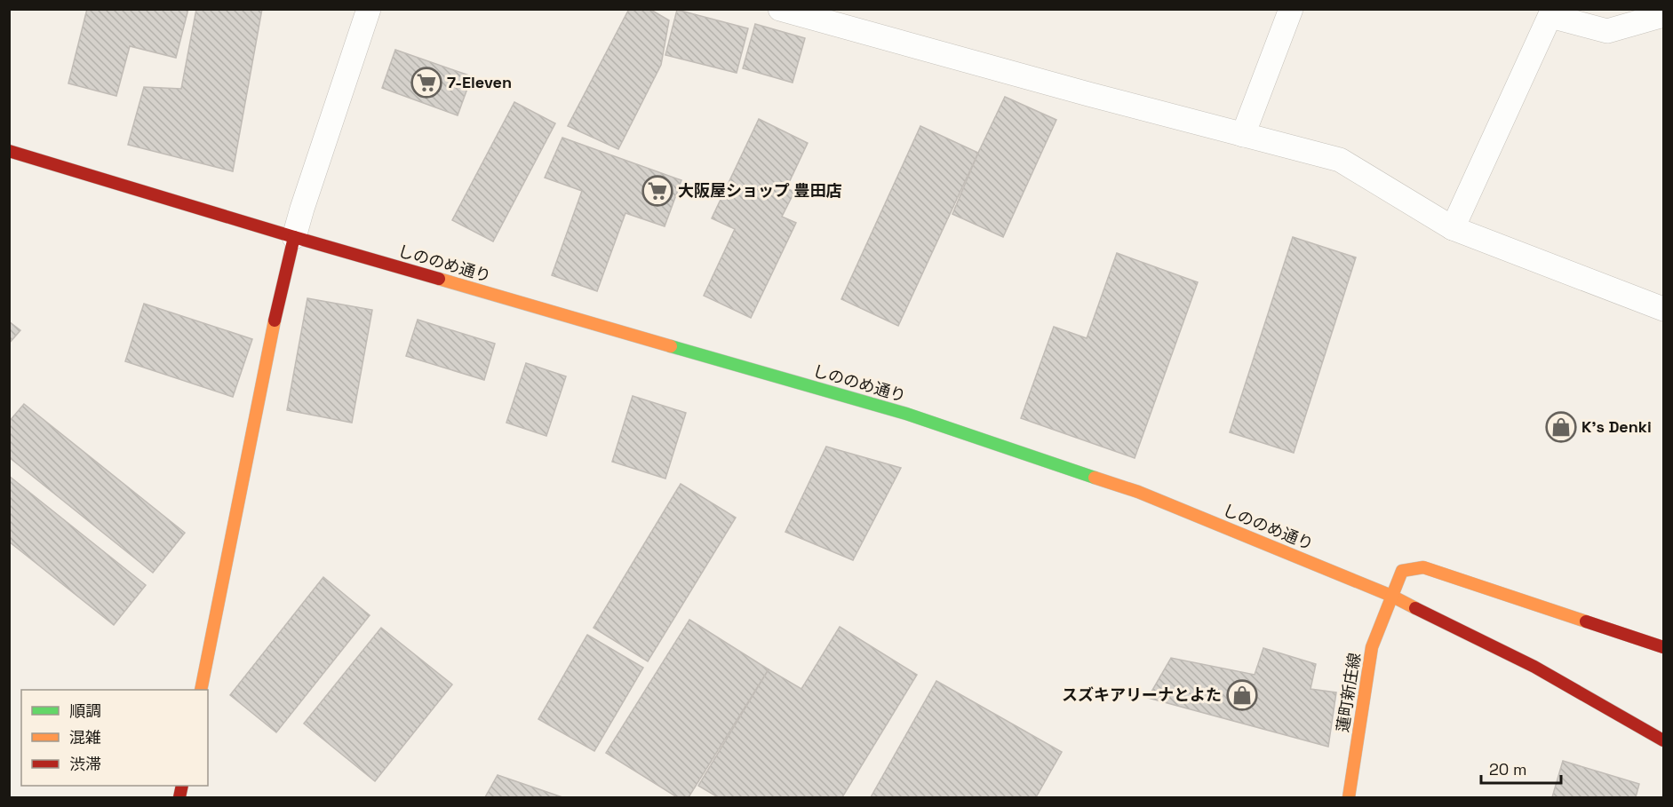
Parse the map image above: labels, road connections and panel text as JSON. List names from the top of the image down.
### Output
{
  "streets": {
    "main road": ["しののめ通り", "蓮町新庄線"]
  },
  "crossings": [
    ["しののめ通り", "蓮町新庄線"]
  ],
  "places": {
    "supermarket": ["7-Eleven", "大阪屋ショップ 豊田店"],
    "shop": ["K's Denki", "スズキアリーナとよた"]
  },
  "legend": ["順調", "混雑", "渋滞"],
  "scale_bar": "20 m"
}
